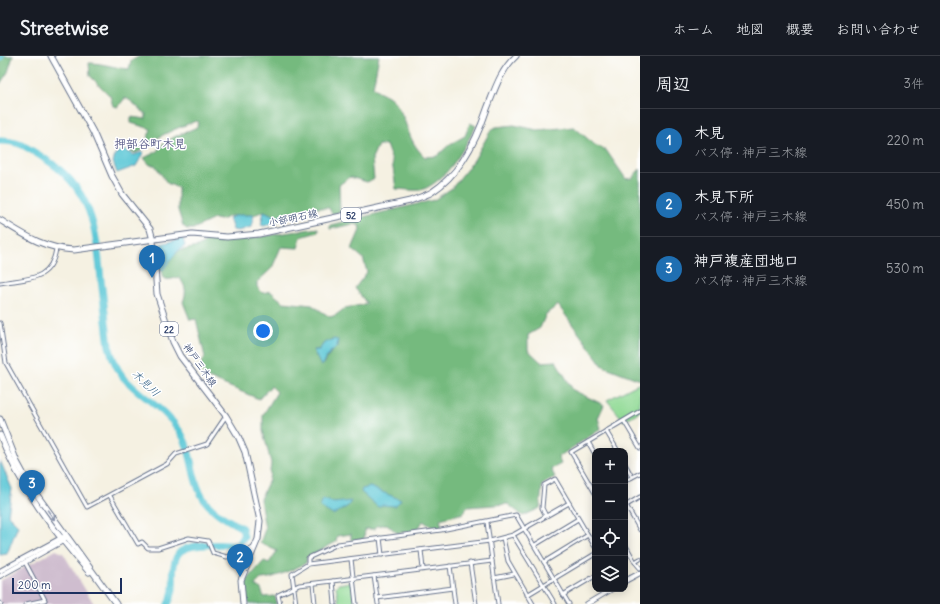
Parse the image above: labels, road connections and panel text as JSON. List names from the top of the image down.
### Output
{
  "streets": {
    "main road": [
      "52",
      "小部明石線",
      "22",
      "神戸三木線"
    ]
  },
  "crossings": [
    ["小部明石線", "神戸三木線"]
  ],
  "districts": ["押部谷町木見"],
  "water": ["木見川"],
  "scale_bar": "200 m",
  "page": {
    "header": "Streetwise",
    "nav": [
      "ホーム",
      "地図",
      "概要",
      "お問い合わせ"
    ],
    "heading": ["周辺", "3件"],
    "list": [
      {
        "mark": "1",
        "name": "木見",
        "note": "バス停 · 神戸三木線",
        "value": "220 m"
      },
      {
        "mark": "2",
        "name": "木見下所",
        "note": "バス停 · 神戸三木線",
        "value": "450 m"
      },
      {
        "mark": "3",
        "name": "神戸複産団地口",
        "note": "バス停 · 神戸三木線",
        "value": "530 m"
      }
    ],
    "pins": ["1", "3", "2"],
    "map_buttons": ["+", "−"],
    "scale": "200 m"
  }
}
